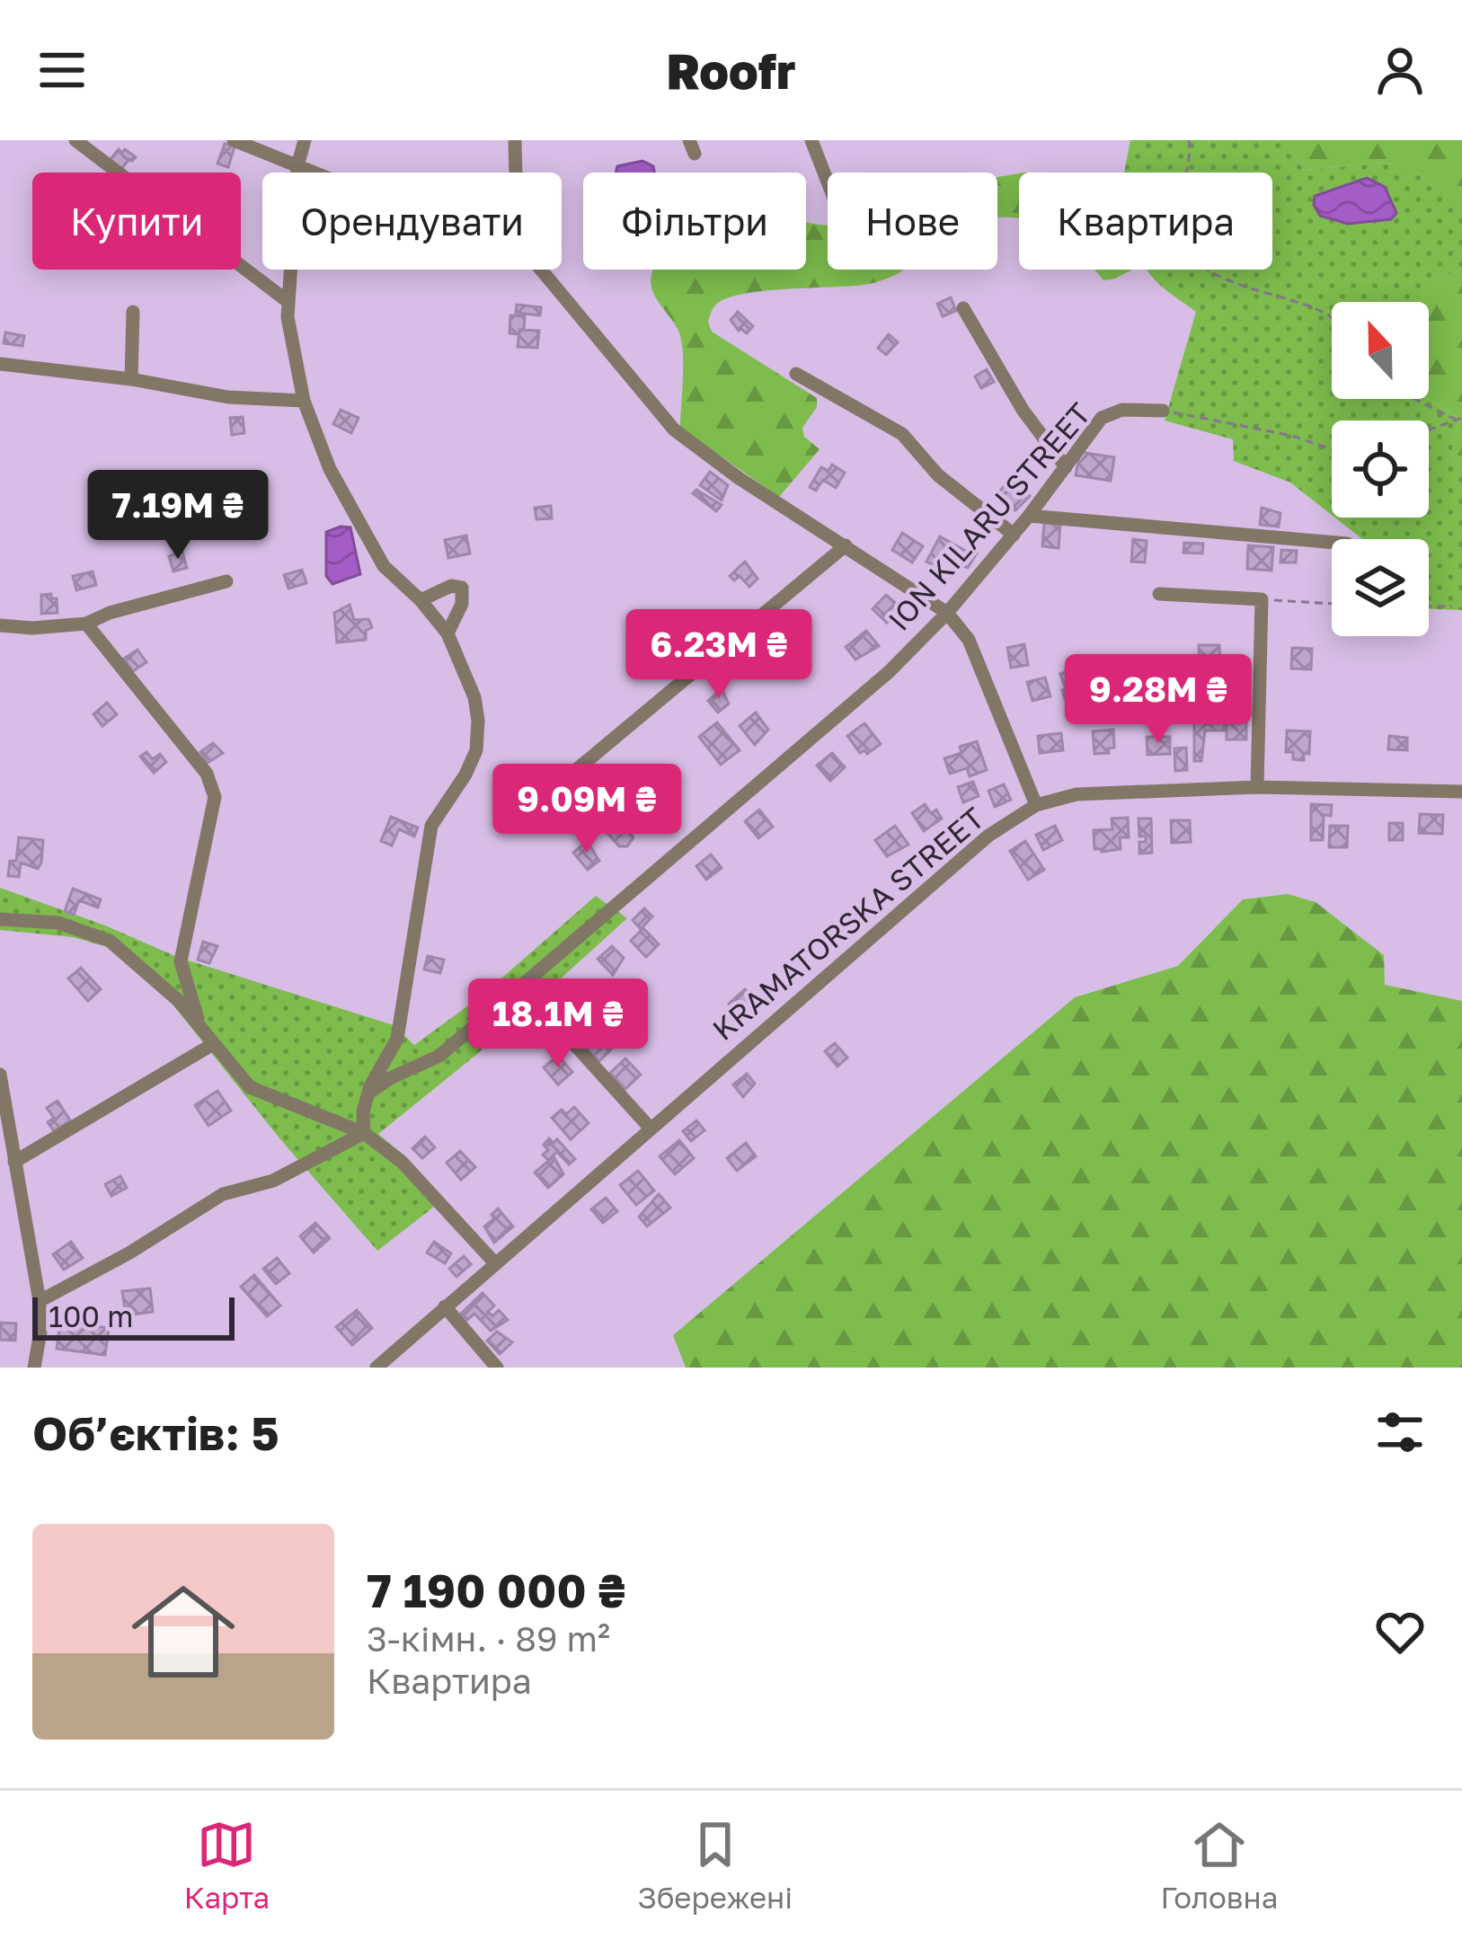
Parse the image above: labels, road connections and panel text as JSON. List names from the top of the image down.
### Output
{
  "streets": {
    "street": ["ION KILARU STREET", "KRAMATORSKA STREET"]
  },
  "scale_bar": "100 m",
  "north": "top",
  "page": {
    "header": "Roofr",
    "chip": [
      "Купити",
      "Орендувати",
      "Фільтри",
      "Нове",
      "Квартира"
    ],
    "price": [
      "7.19M ₴",
      "6.23M ₴",
      "9.28M ₴",
      "9.09M ₴",
      "18.1M ₴"
    ],
    "scale": "100 m",
    "heading": "Об’єктів: 5",
    "list": [
      {
        "name": "7 190 000 ₴",
        "note": "3-кімн. · 89 m² · Квартира"
      }
    ],
    "tabs": ["Карта", "Збережені", "Головна"]
  }
}
